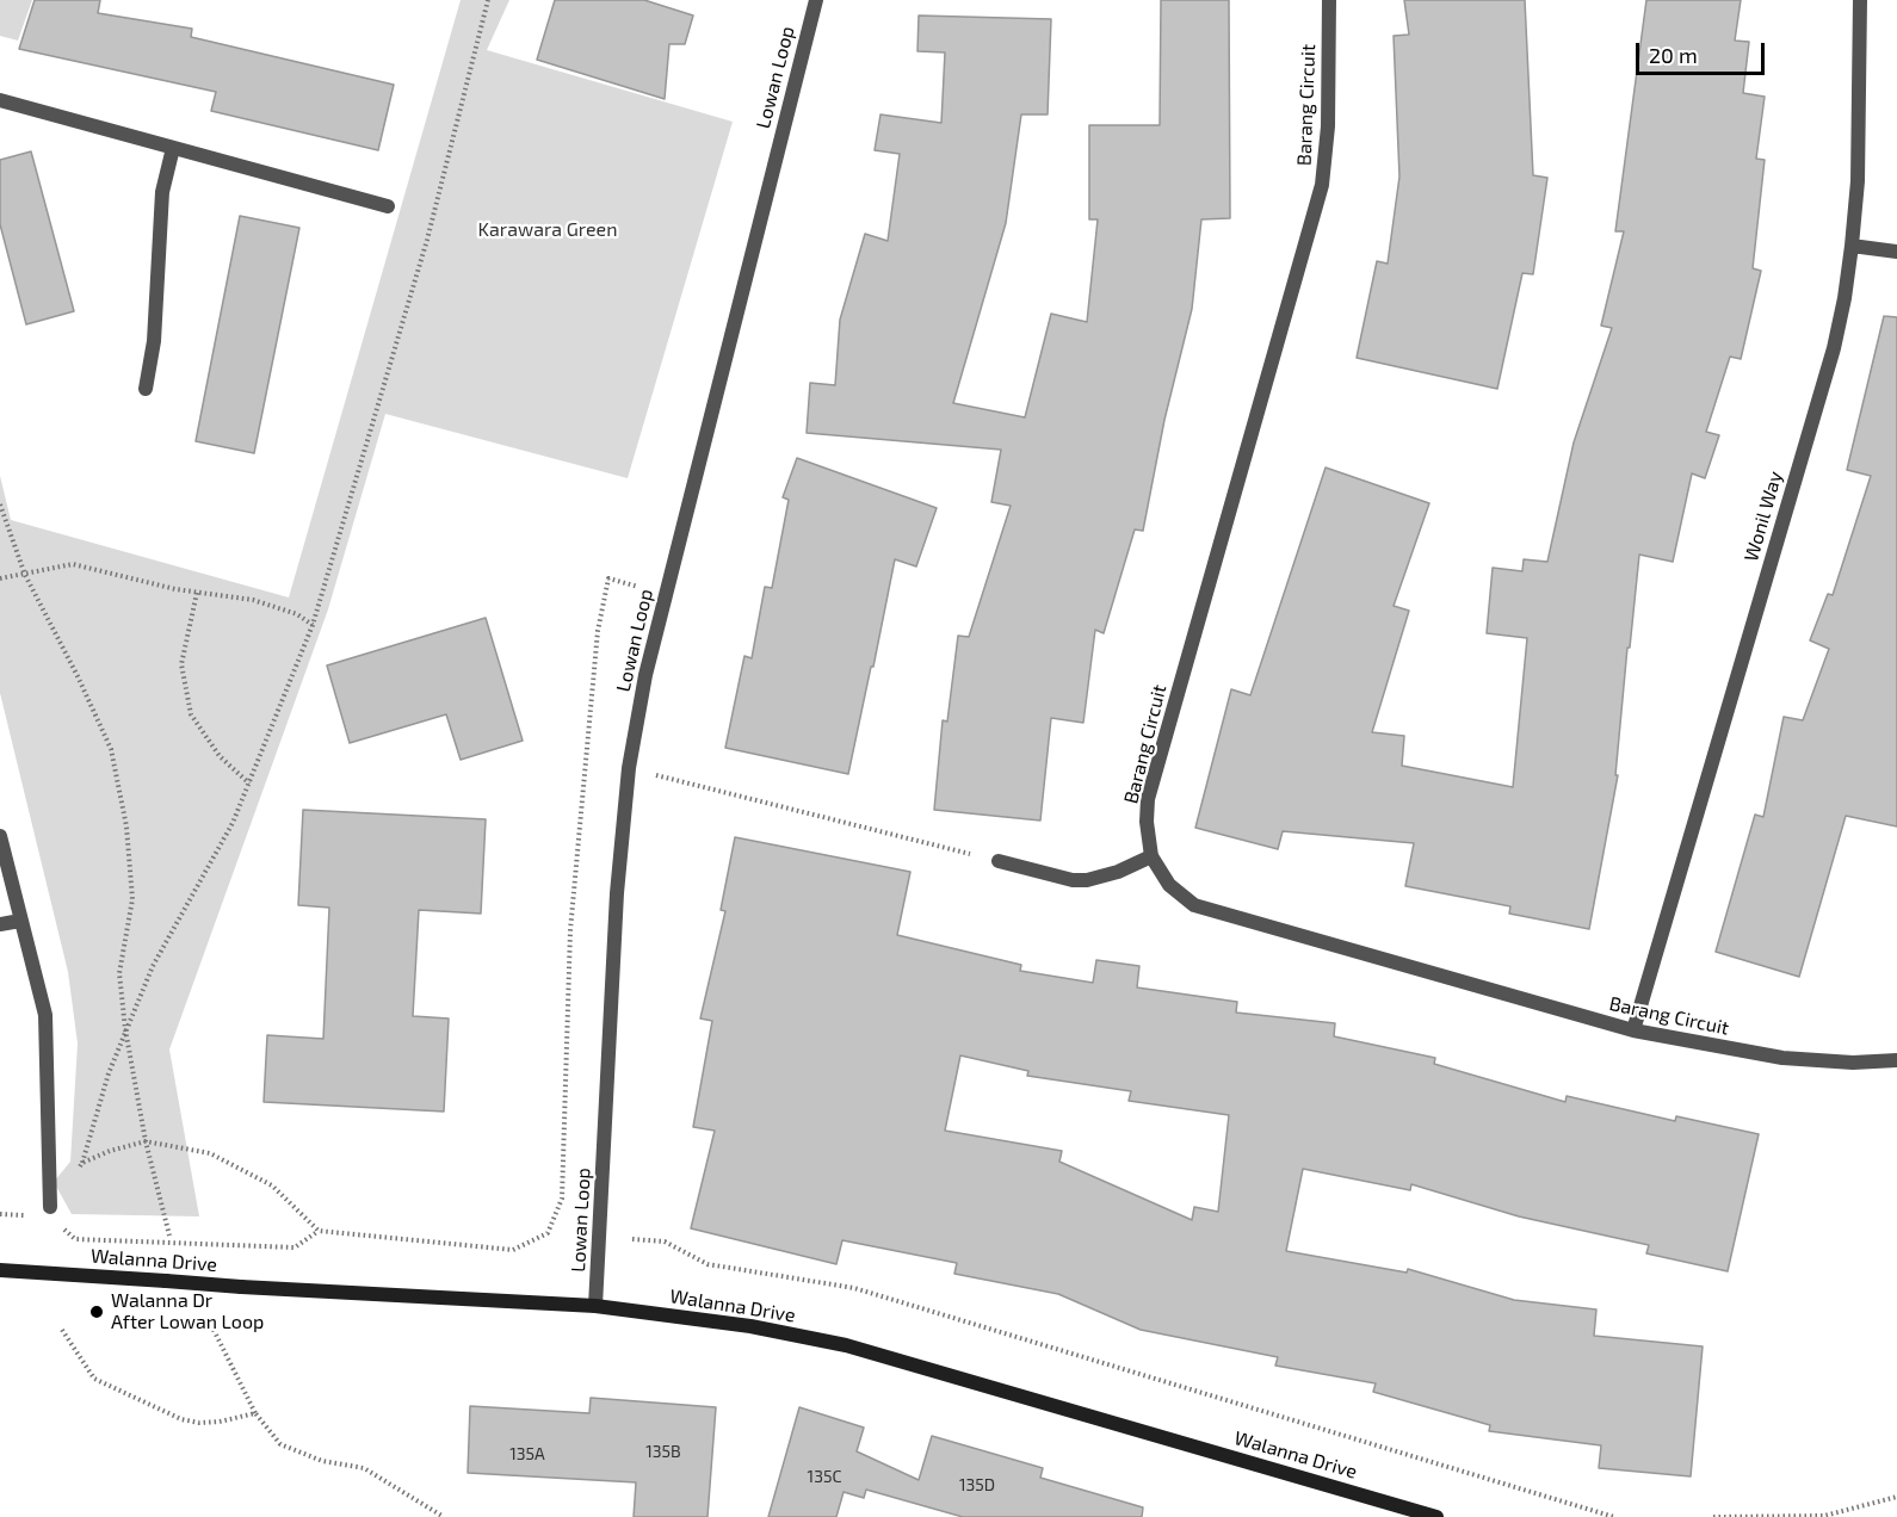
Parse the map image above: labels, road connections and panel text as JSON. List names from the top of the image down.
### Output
{
  "streets": {
    "street": [
      "Lowan Loop",
      "Barang Circuit",
      "Wonil Way",
      "Walanna Drive"
    ]
  },
  "crossings": [
    ["Lowan Loop", "Walanna Drive"],
    ["Barang Circuit", "Wonil Way"]
  ],
  "parks": ["Karawara Green"],
  "places": ["Walanna Dr After Lowan Loop"],
  "house_numbers": [
    "135B",
    "135A",
    "135C",
    "135D"
  ],
  "scale_bar": "20 m"
}
